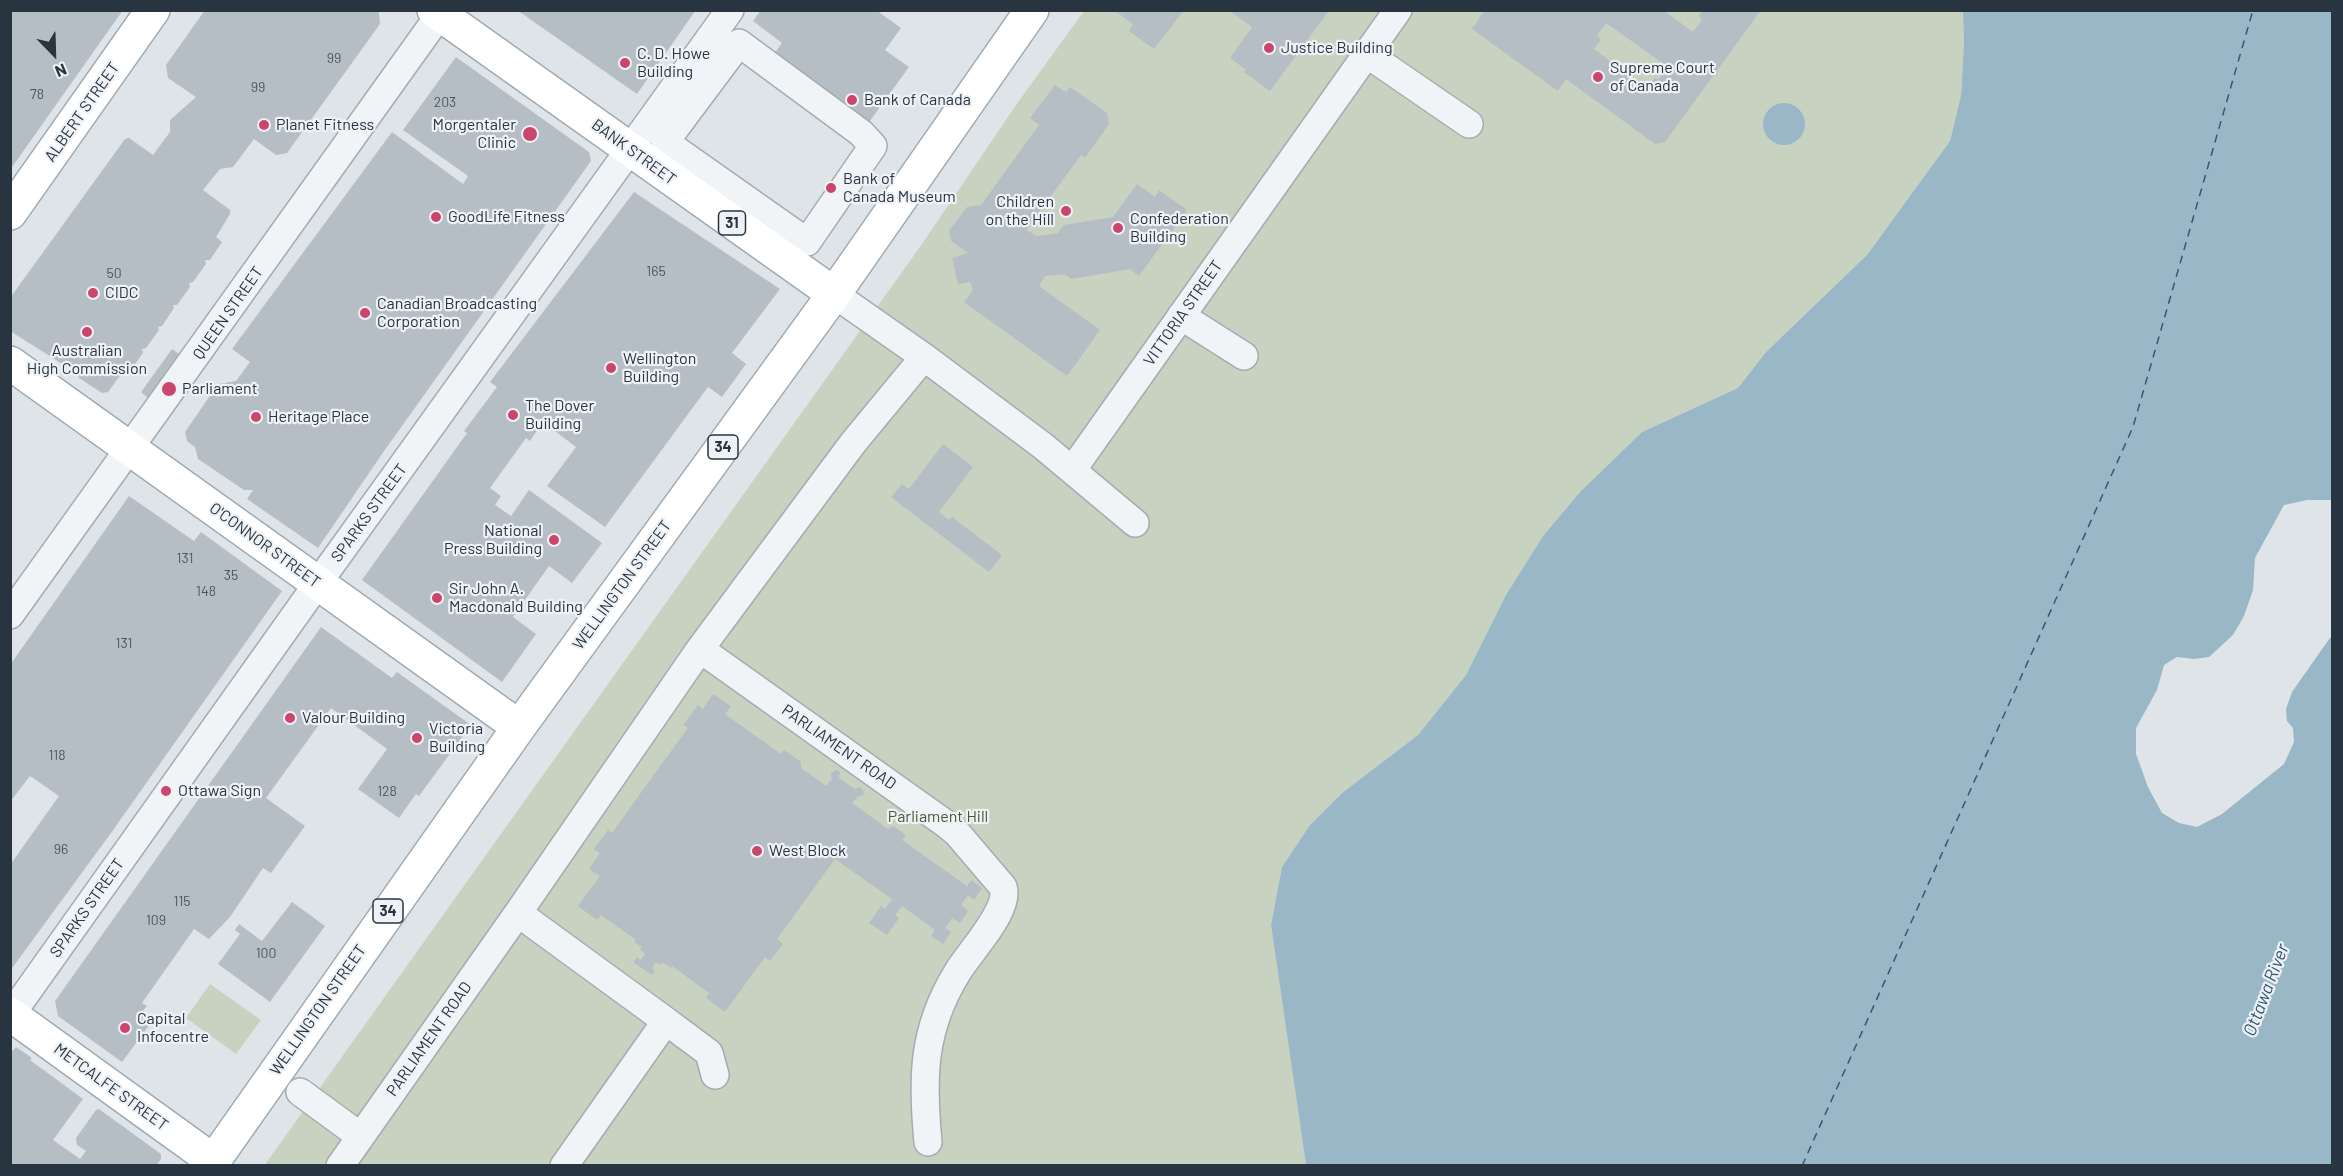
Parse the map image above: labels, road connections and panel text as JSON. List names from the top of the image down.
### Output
{
  "streets": {
    "main road": [
      "ALBERT STREET",
      "BANK STREET",
      "31",
      "34",
      "O'CONNOR STREET",
      "WELLINGTON STREET",
      "METCALFE STREET"
    ],
    "street": [
      "QUEEN STREET",
      "VITTORIA STREET",
      "SPARKS STREET",
      "PARLIAMENT ROAD"
    ]
  },
  "crossings": [
    ["BANK STREET", "QUEEN STREET"],
    ["BANK STREET", "SPARKS STREET"],
    ["BANK STREET", "WELLINGTON STREET"],
    ["QUEEN STREET", "O'CONNOR STREET"],
    ["SPARKS STREET", "O'CONNOR STREET"],
    ["SPARKS STREET", "METCALFE STREET"],
    ["O'CONNOR STREET", "WELLINGTON STREET"],
    ["WELLINGTON STREET", "METCALFE STREET"]
  ],
  "water": ["Ottawa River"],
  "parks": ["Parliament Hill"],
  "places": [
    "Justice Building",
    "C. D. Howe Building",
    "Supreme Court of Canada",
    "Bank of Canada",
    "Planet Fitness",
    "Morgentaler Clinic",
    "Bank of Canada Museum",
    "Children on the Hill",
    "GoodLife Fitness",
    "Confederation Building",
    "CIDC",
    "Canadian Broadcasting Corporation",
    "Australian High Commission",
    "Wellington Building",
    "Parliament",
    "The Dover Building",
    "Heritage Place",
    "National Press Building",
    "Sir John A. Macdonald Building",
    "Valour Building",
    "Victoria Building",
    "Ottawa Sign",
    "West Block",
    "Capital Infocentre"
  ],
  "house_numbers": [
    "99",
    "99",
    "78",
    "203",
    "165",
    "50",
    "131",
    "35",
    "148",
    "131",
    "118",
    "128",
    "96",
    "115",
    "109",
    "100"
  ],
  "north": "bottom right"
}
